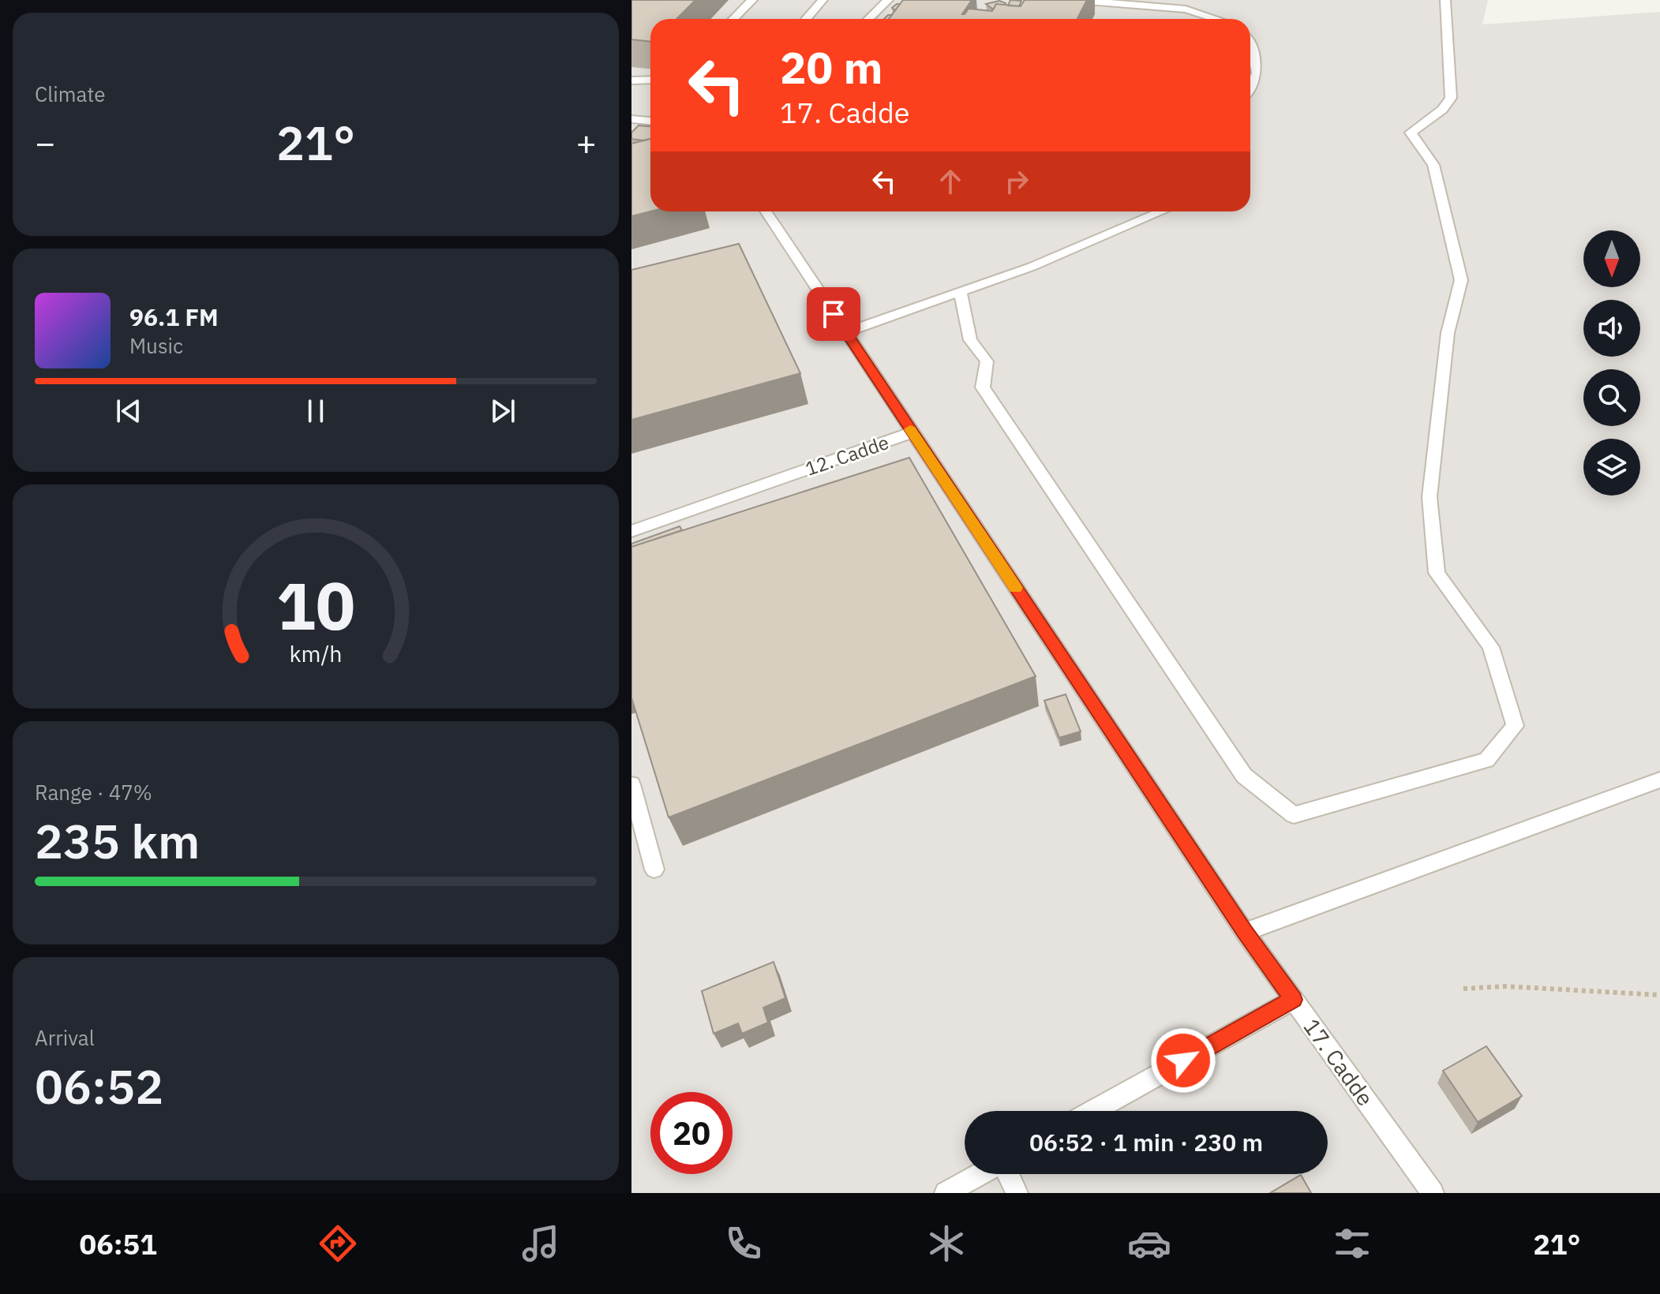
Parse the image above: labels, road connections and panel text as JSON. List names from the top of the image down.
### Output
{
  "streets": {
    "lane": ["12. Cadde", "17. Cadde"]
  },
  "crossings": [
    ["12. Cadde", "17. Cadde"]
  ],
  "north": "bottom",
  "page": {
    "tile": [
      "Climate",
      ["Range · 47%", "235 km"],
      ["Arrival", "06:52"]
    ],
    "turn": ["20 m", "17. Cadde"],
    "heat": ["−", "21°", "+"],
    "song": ["96.1 FM", "Music"],
    "limit": "20",
    "trip": "06:52 · 1 min · 230 m",
    "tabs": ["06:51", "21°"],
    "gauge": ["10", "km/h"]
  }
}
